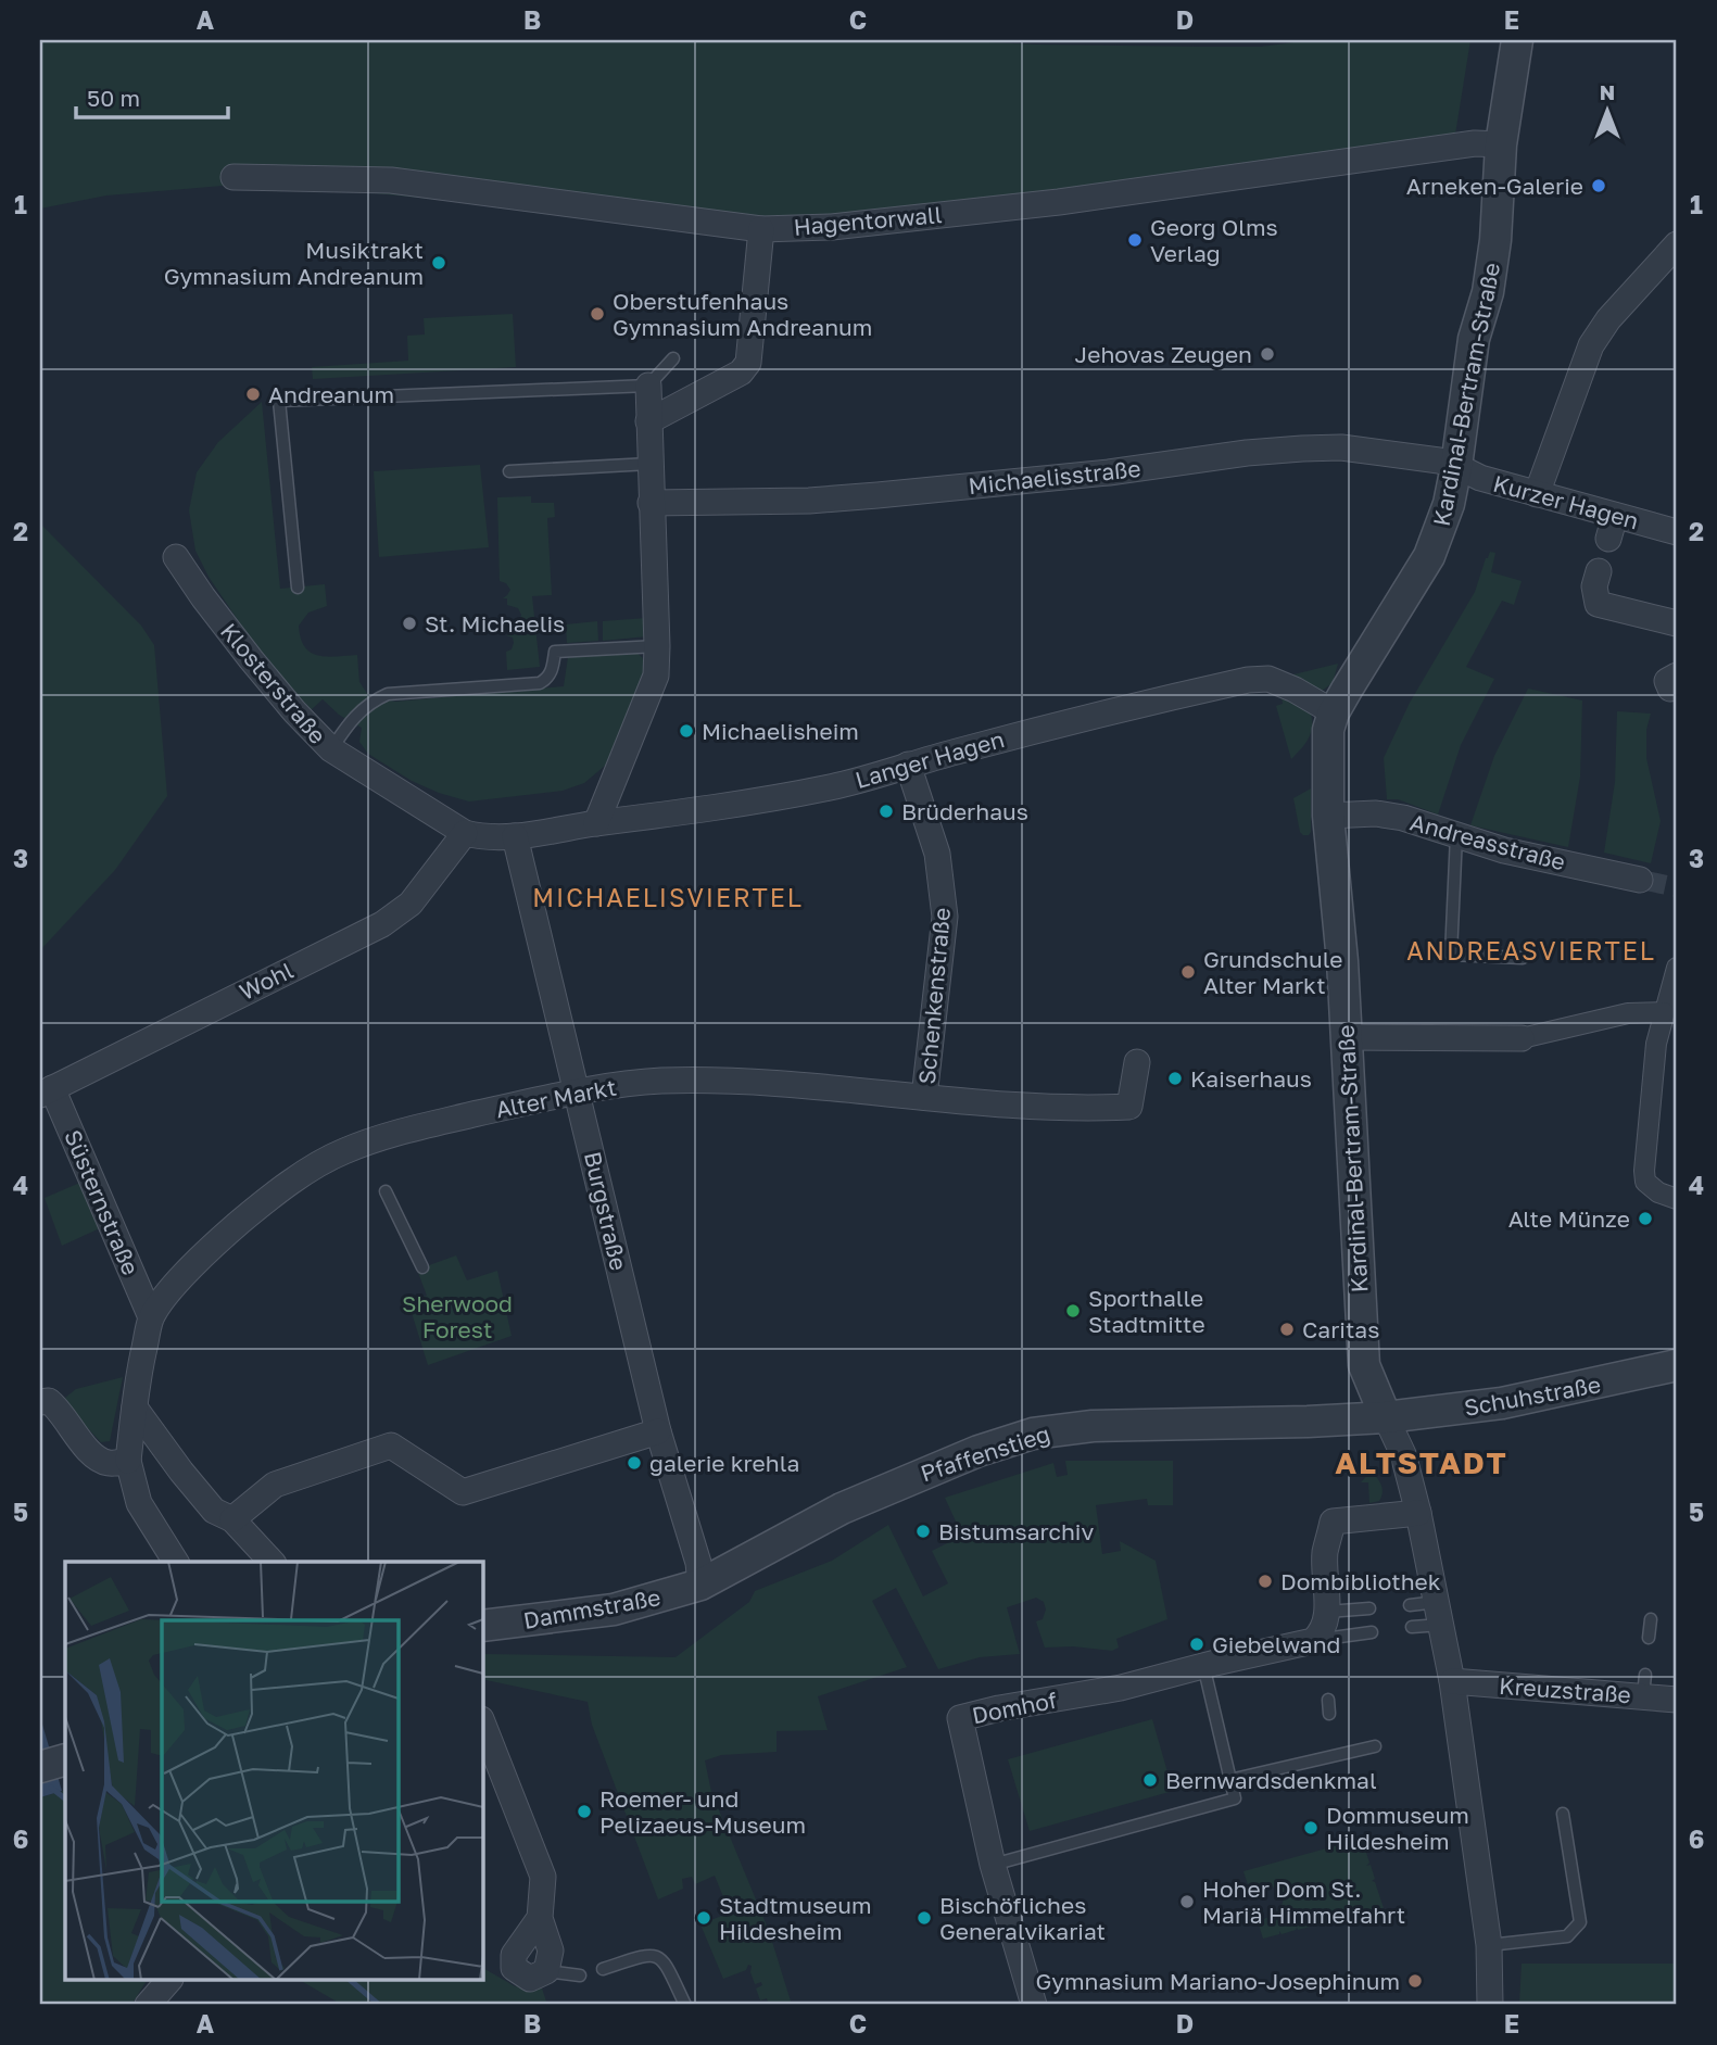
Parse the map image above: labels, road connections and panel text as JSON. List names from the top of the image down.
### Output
{
  "streets": {
    "street": [
      "Hagentorwall",
      "Kardinal-Bertram-Straße",
      "Michaelisstraße",
      "Kurzer Hagen",
      "Klosterstraße",
      "Langer Hagen",
      "Andreasstraße",
      "Wohl",
      "Schenkenstraße",
      "Alter Markt",
      "Süsternstraße",
      "Burgstraße",
      "Schuhstraße",
      "Pfaffenstieg",
      "Dammstraße",
      "Kreuzstraße",
      "Domhof"
    ]
  },
  "crossings": [
    ["Hagentorwall", "Kardinal-Bertram-Straße"],
    ["Kardinal-Bertram-Straße", "Michaelisstraße"],
    ["Kardinal-Bertram-Straße", "Kurzer Hagen"],
    ["Kardinal-Bertram-Straße", "Langer Hagen"],
    ["Kardinal-Bertram-Straße", "Andreasstraße"],
    ["Kardinal-Bertram-Straße", "Schuhstraße"],
    ["Kardinal-Bertram-Straße", "Pfaffenstieg"],
    ["Michaelisstraße", "Kurzer Hagen"],
    ["Klosterstraße", "Langer Hagen"],
    ["Klosterstraße", "Wohl"],
    ["Klosterstraße", "Burgstraße"],
    ["Langer Hagen", "Schenkenstraße"],
    ["Langer Hagen", "Burgstraße"],
    ["Wohl", "Süsternstraße"],
    ["Schenkenstraße", "Alter Markt"],
    ["Alter Markt", "Süsternstraße"],
    ["Alter Markt", "Burgstraße"],
    ["Burgstraße", "Pfaffenstieg"],
    ["Burgstraße", "Dammstraße"],
    ["Schuhstraße", "Pfaffenstieg"],
    ["Pfaffenstieg", "Dammstraße"]
  ],
  "districts": ["MICHAELISVIERTEL", "ANDREASVIERTEL", "ALTSTADT"],
  "parks": ["Sherwood Forest"],
  "places": [
    "Arneken-Galerie",
    "Georg Olms Verlag",
    "Musiktrakt Gymnasium Andreanum",
    "Oberstufenhaus Gymnasium Andreanum",
    "Jehovas Zeugen",
    "Andreanum",
    "St. Michaelis",
    "Michaelisheim",
    "Brüderhaus",
    "Grundschule Alter Markt",
    "Kaiserhaus",
    "Alte Münze",
    "Sporthalle Stadtmitte",
    "Caritas",
    "galerie krehla",
    "Bistumsarchiv",
    "Dombibliothek",
    "Giebelwand",
    "Bernwardsdenkmal",
    "Roemer- und Pelizaeus-Museum",
    "Dommuseum Hildesheim",
    "Hoher Dom St. Mariä Himmelfahrt",
    "Stadtmuseum Hildesheim",
    "Bischöfliches Generalvikariat",
    "Gymnasium Mariano-Josephinum"
  ],
  "scale_bar": "50 m",
  "north": "top",
  "grid": {
    "columns": [
      "A",
      "B",
      "C",
      "D",
      "E"
    ],
    "rows": [
      "1",
      "2",
      "3",
      "4",
      "5",
      "6"
    ]
  }
}
